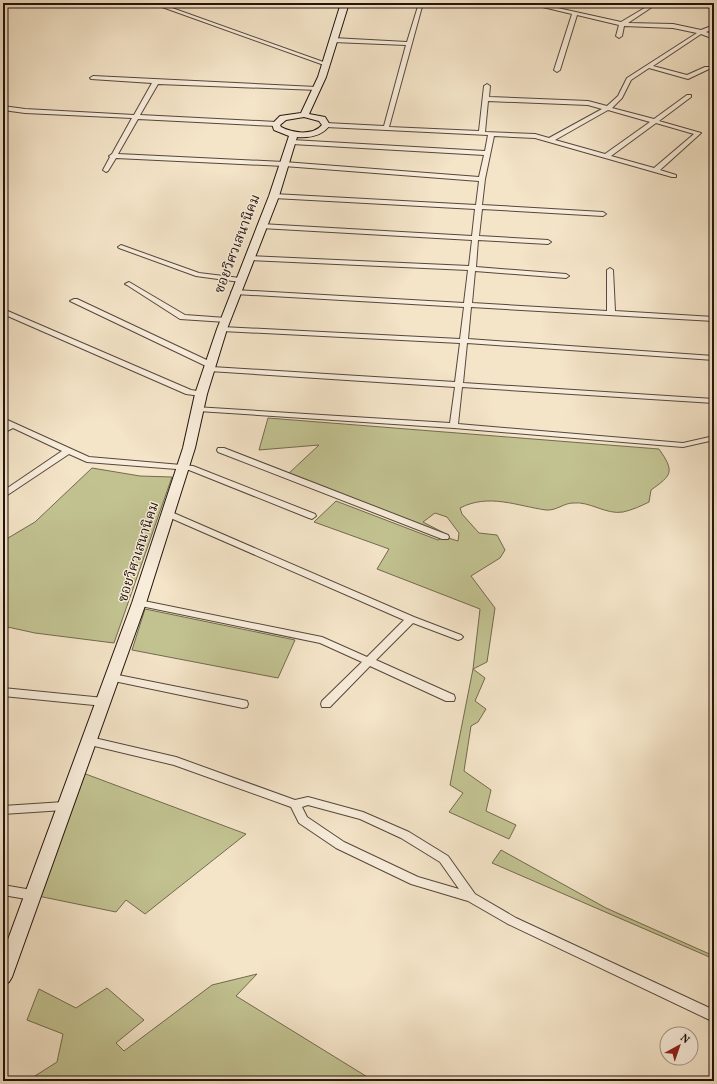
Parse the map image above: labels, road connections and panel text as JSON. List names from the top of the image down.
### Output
{
  "streets": {
    "street": ["ซอยวิศวเสนานิคม"]
  },
  "north": "top right"
}
